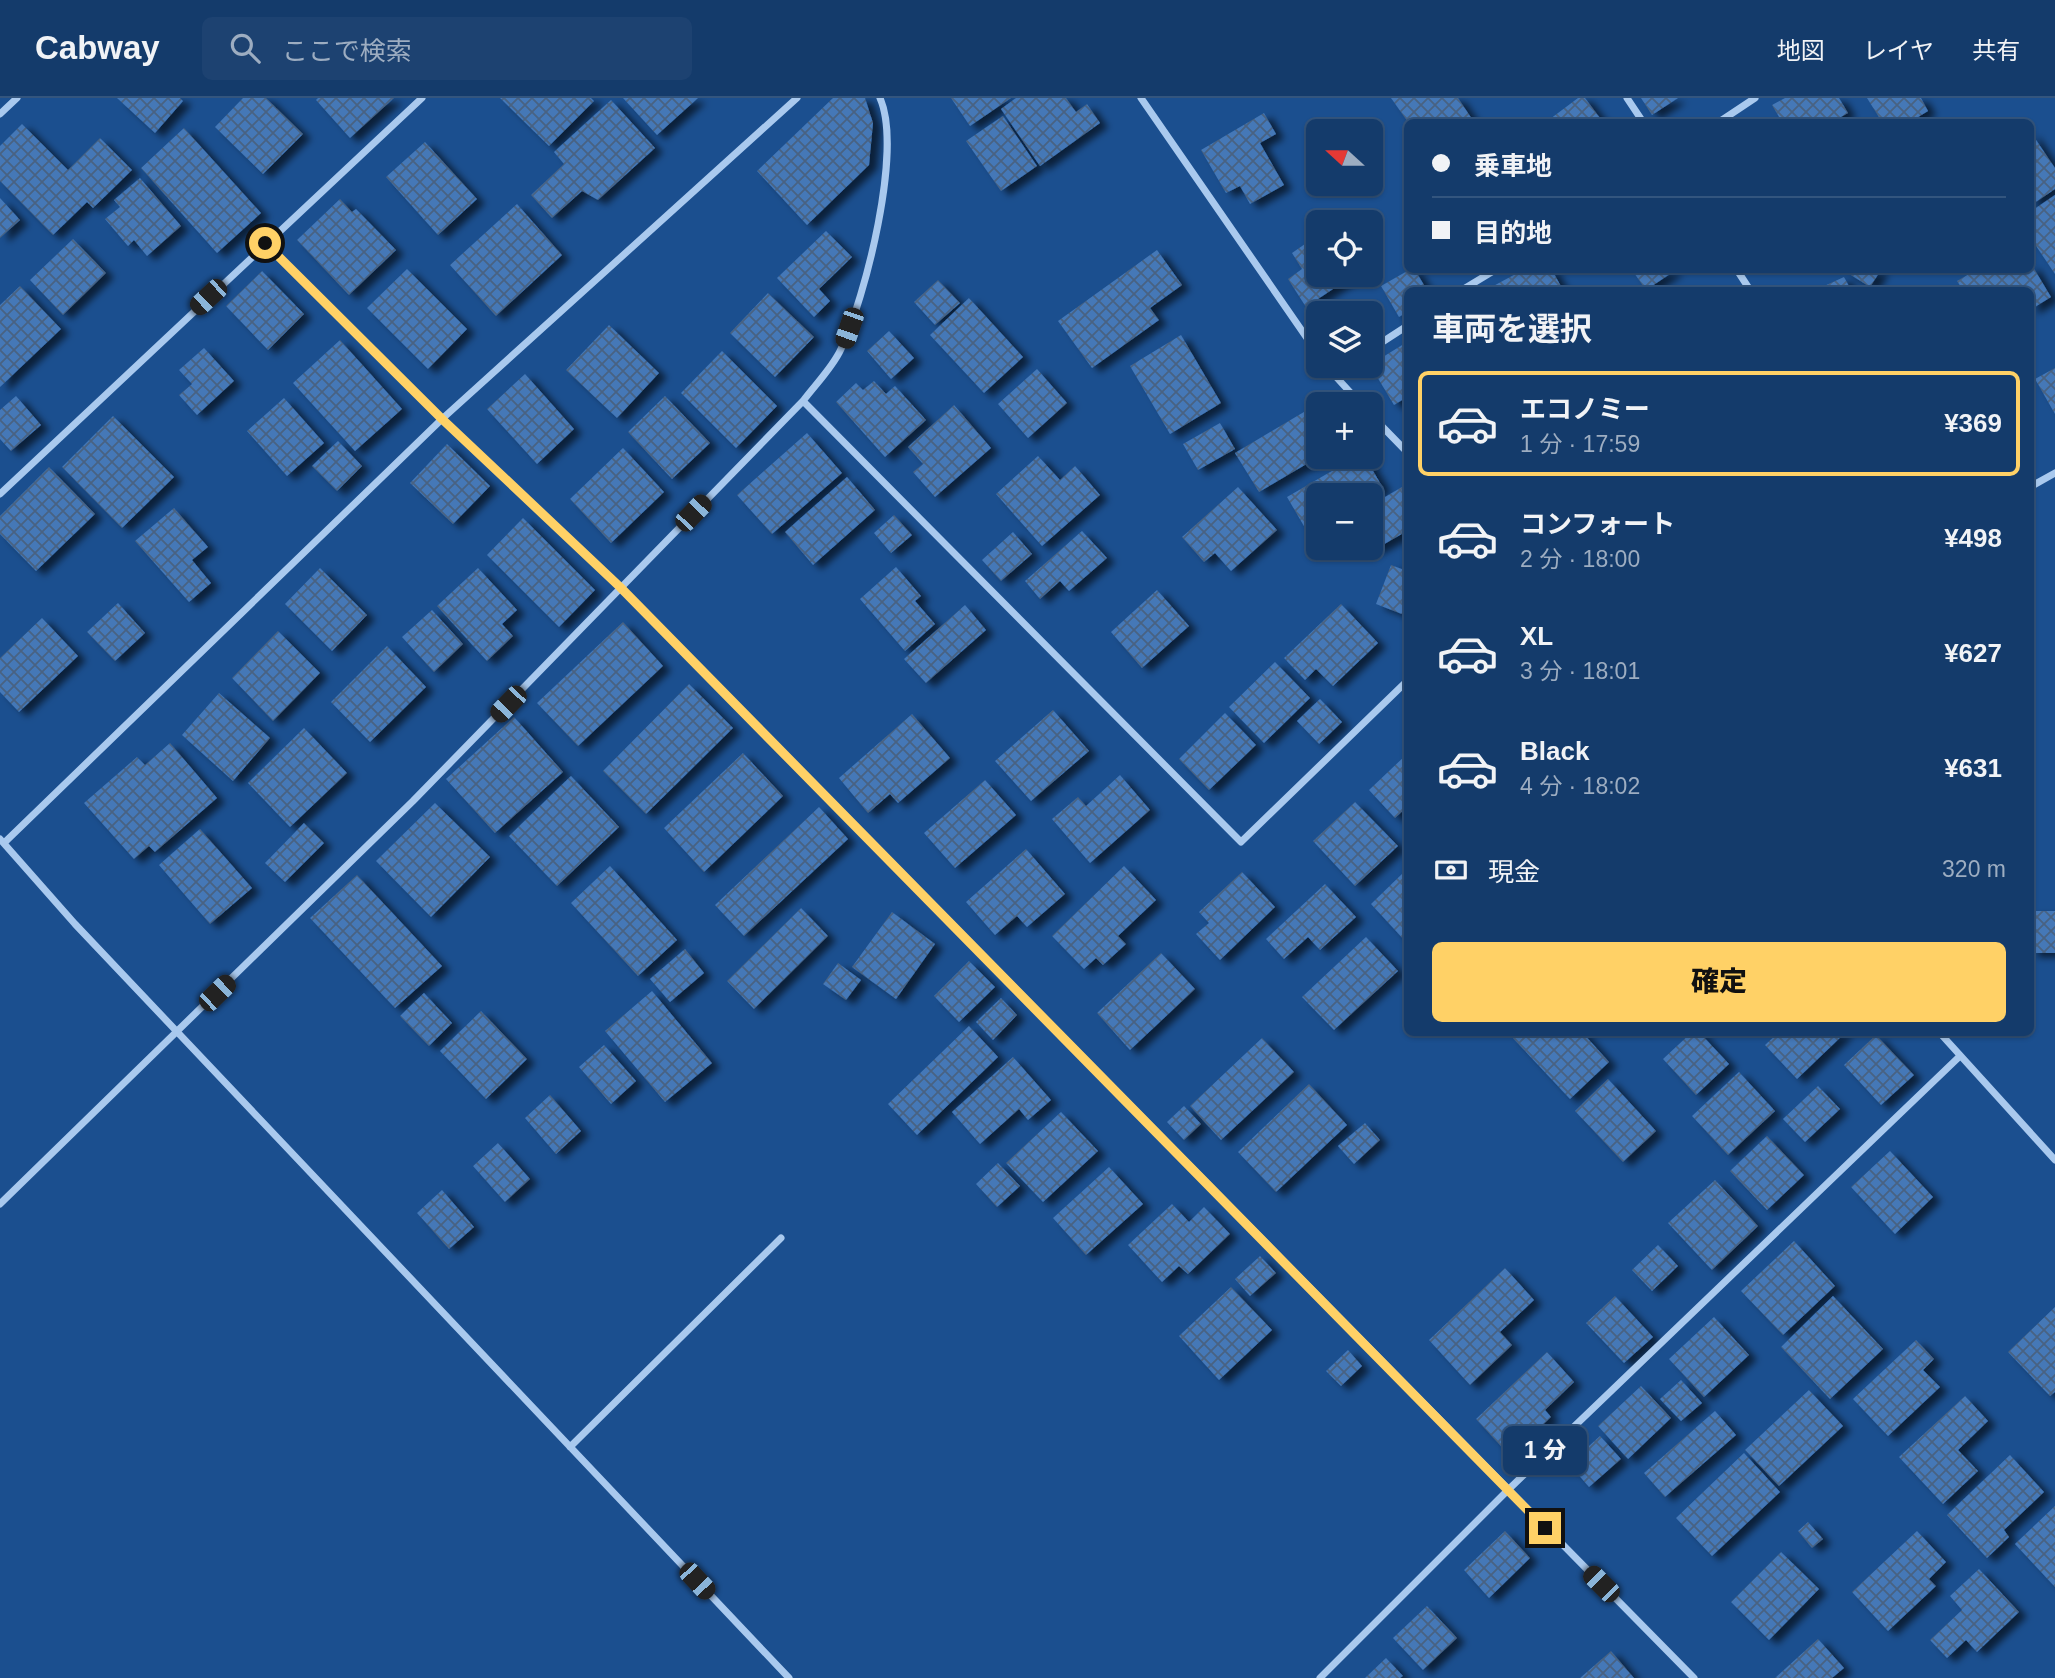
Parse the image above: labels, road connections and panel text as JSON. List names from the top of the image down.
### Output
{
  "north": "left",
  "page": {
    "header": "Cabway",
    "search": "ここで検索",
    "nav": ["地図", "レイヤ", "共有"],
    "map_buttons": ["+", "−"],
    "banner": ["乗車地", "目的地"],
    "heading": "車両を選択",
    "list": [
      {
        "name": "エコノミー",
        "note": "1 分 · 17:59",
        "value": "¥369"
      },
      {
        "name": "コンフォート",
        "note": "2 分 · 18:00",
        "value": "¥498"
      },
      {
        "name": "XL",
        "note": "3 分 · 18:01",
        "value": "¥627"
      },
      {
        "name": "Black",
        "note": "4 分 · 18:02",
        "value": "¥631"
      }
    ],
    "pay": ["現金", "320 m"],
    "buttons": "確定",
    "bubble": "1 分"
  }
}
